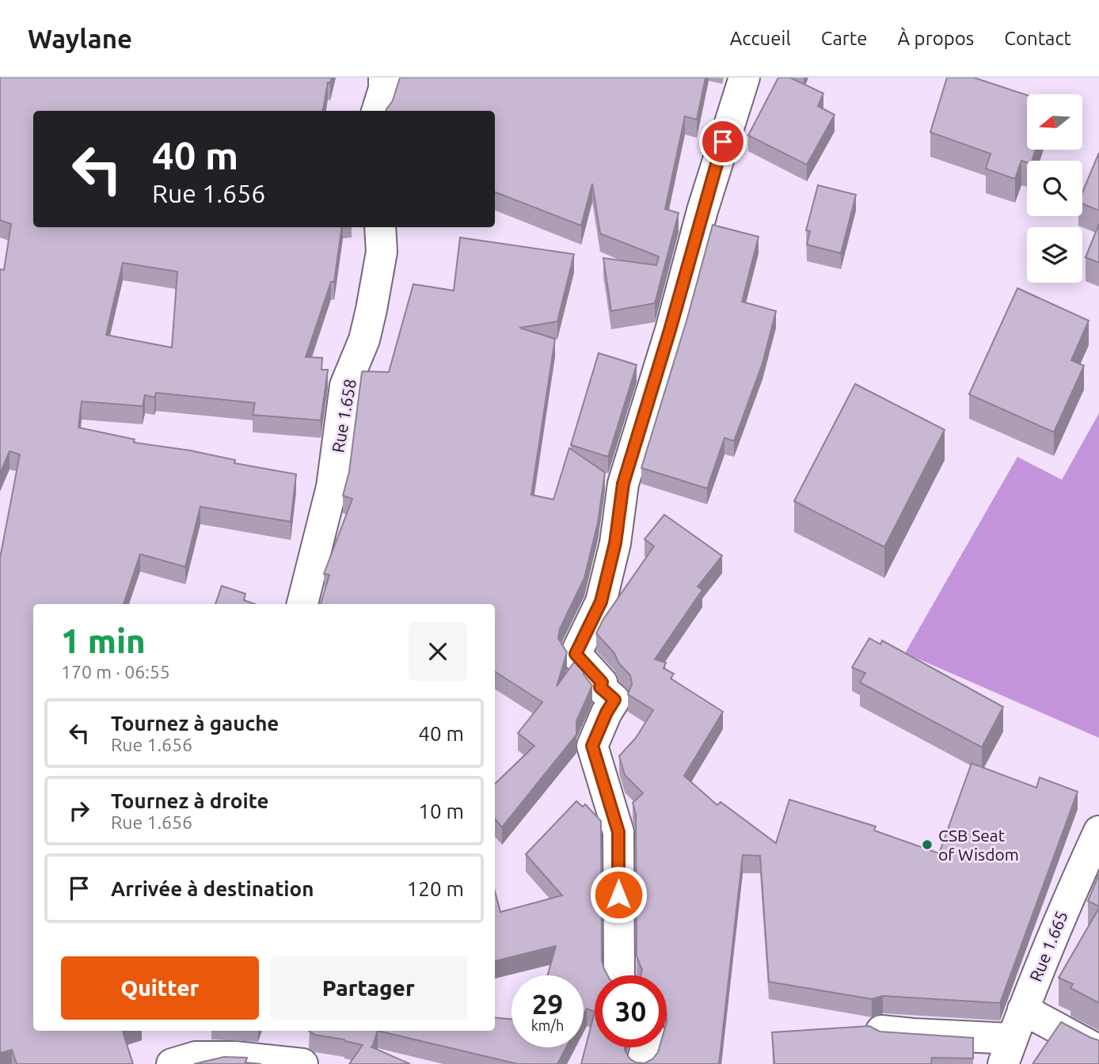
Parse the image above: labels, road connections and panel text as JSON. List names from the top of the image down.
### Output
{
  "streets": {
    "street": ["Rue 1.658", "Rue 1.665"]
  },
  "places": ["CSB Seat of Wisdom"],
  "north": "left",
  "page": {
    "header": "Waylane",
    "nav": [
      "Accueil",
      "Carte",
      "À propos",
      "Contact"
    ],
    "turn": ["40 m", "Rue 1.656"],
    "heading": ["1 min", "170 m · 06:55"],
    "list": [
      {
        "name": "Tournez à gauche",
        "note": "Rue 1.656",
        "value": "40 m"
      },
      {
        "name": "Tournez à droite",
        "note": "Rue 1.656",
        "value": "10 m"
      },
      {
        "name": "Arrivée à destination",
        "value": "120 m"
      }
    ],
    "buttons": ["Quitter", "Partager"],
    "speed": "29 km/h",
    "limit": "30"
  }
}
